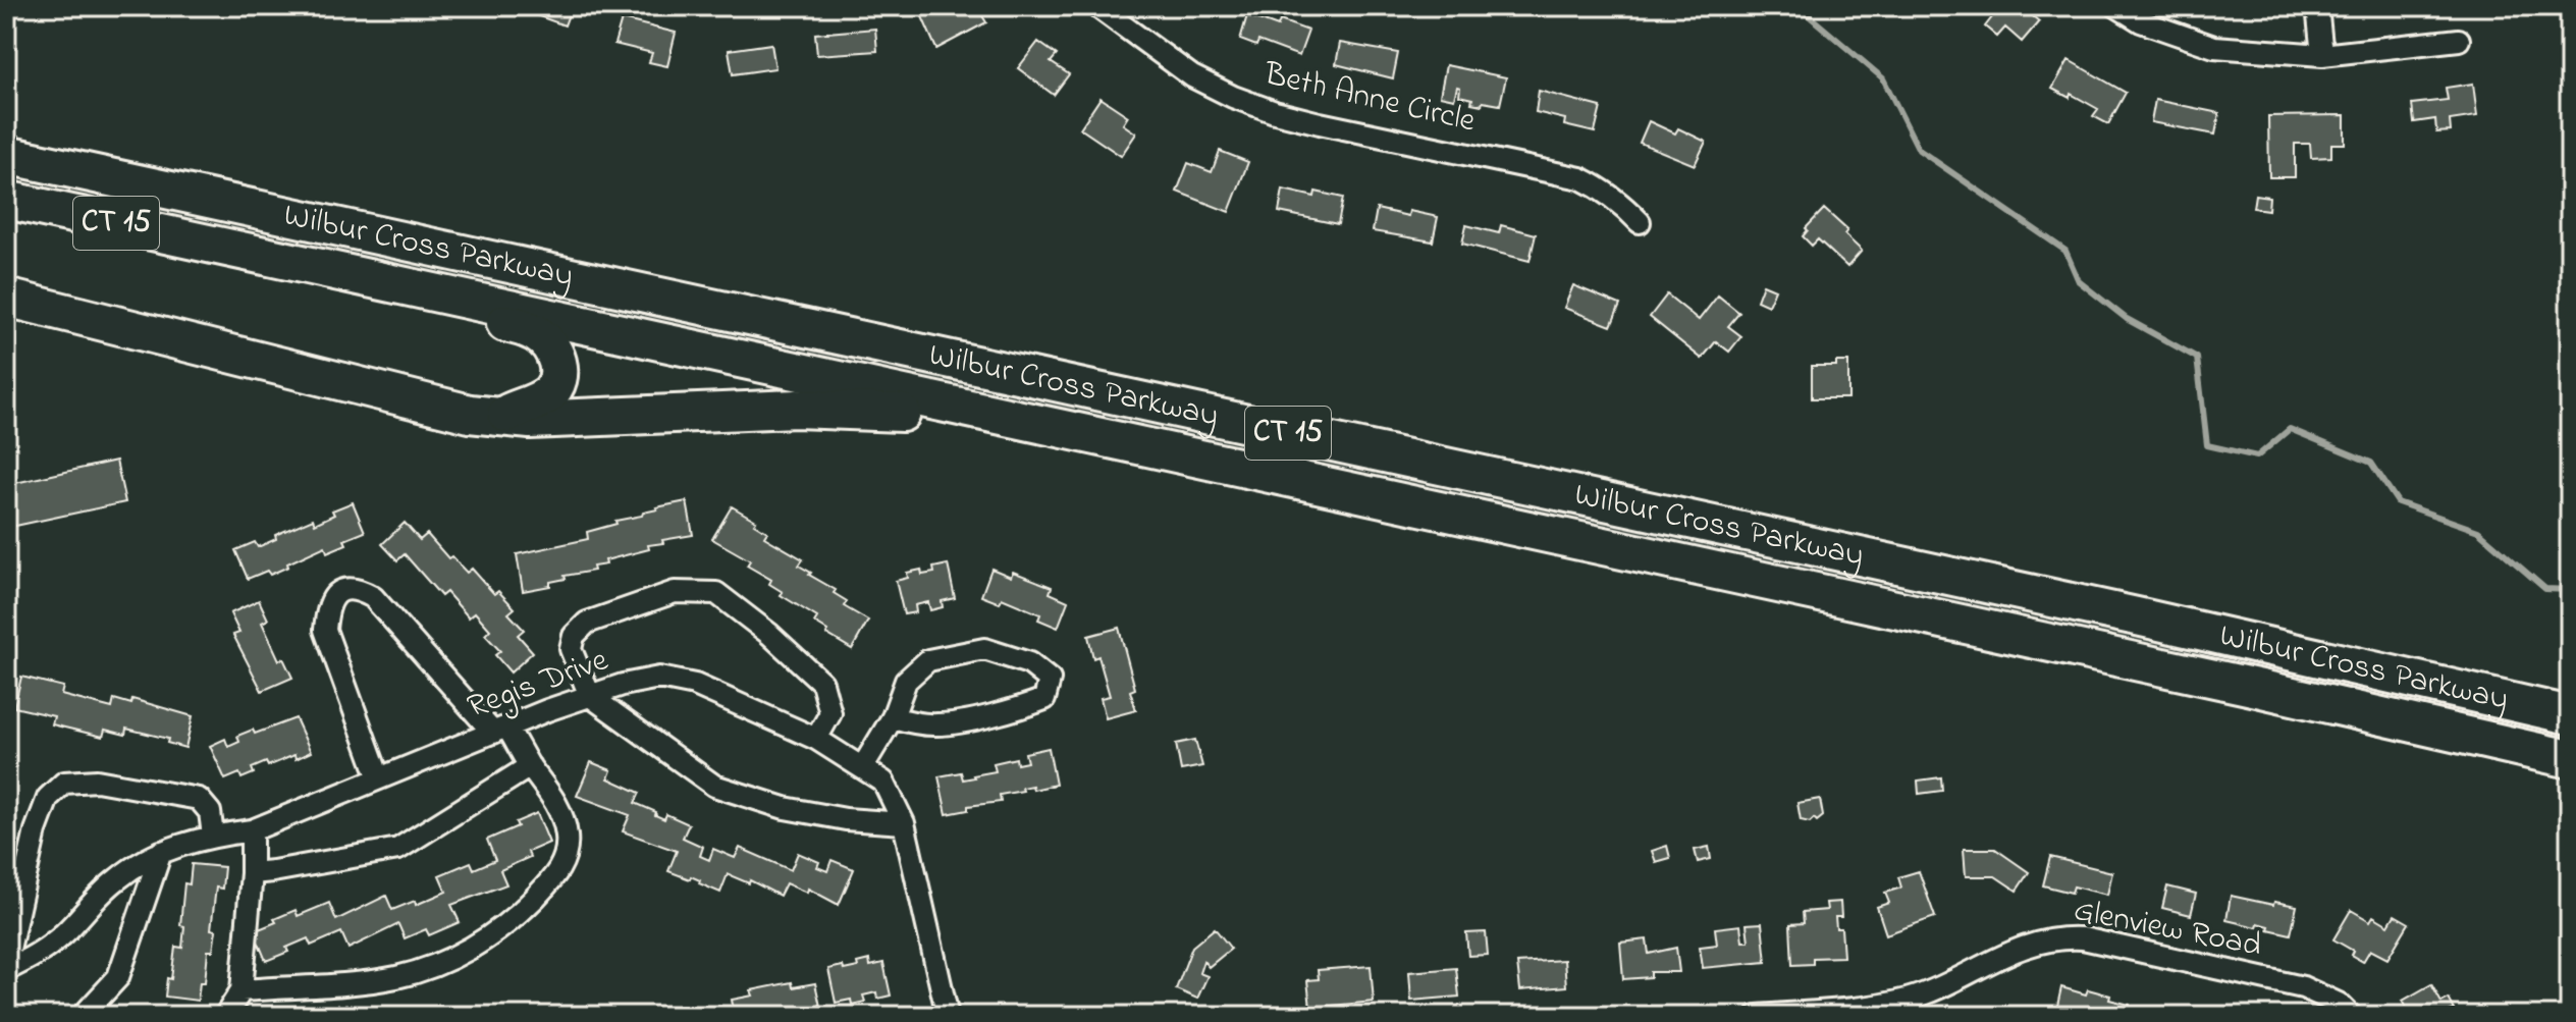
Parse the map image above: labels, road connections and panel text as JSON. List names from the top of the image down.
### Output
{
  "streets": {
    "highway": ["CT 15", "Wilbur Cross Parkway"],
    "street": ["Beth Anne Circle", "Regis Drive", "Glenview Road"]
  }
}
